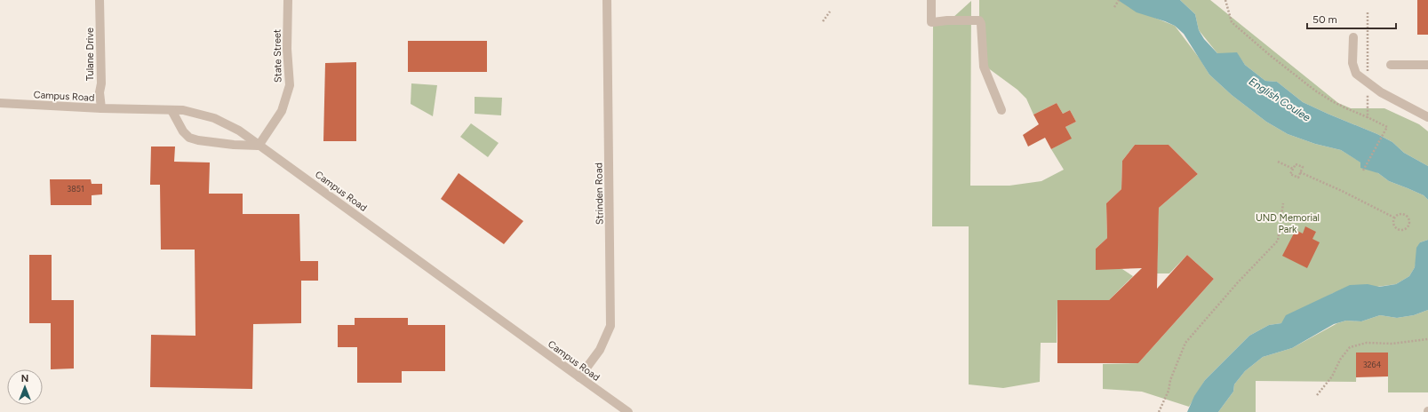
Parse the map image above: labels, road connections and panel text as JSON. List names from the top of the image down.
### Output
{
  "streets": {
    "street": [
      "Tulane Drive",
      "State Street",
      "Campus Road",
      "Strinden Road"
    ]
  },
  "crossings": [
    ["Tulane Drive", "Campus Road"],
    ["State Street", "Campus Road"],
    ["Campus Road", "Strinden Road"]
  ],
  "water": ["English Coulee"],
  "parks": ["UND Memorial Park"],
  "house_numbers": ["3851", "3264"],
  "scale_bar": "50 m",
  "north": "top"
}
